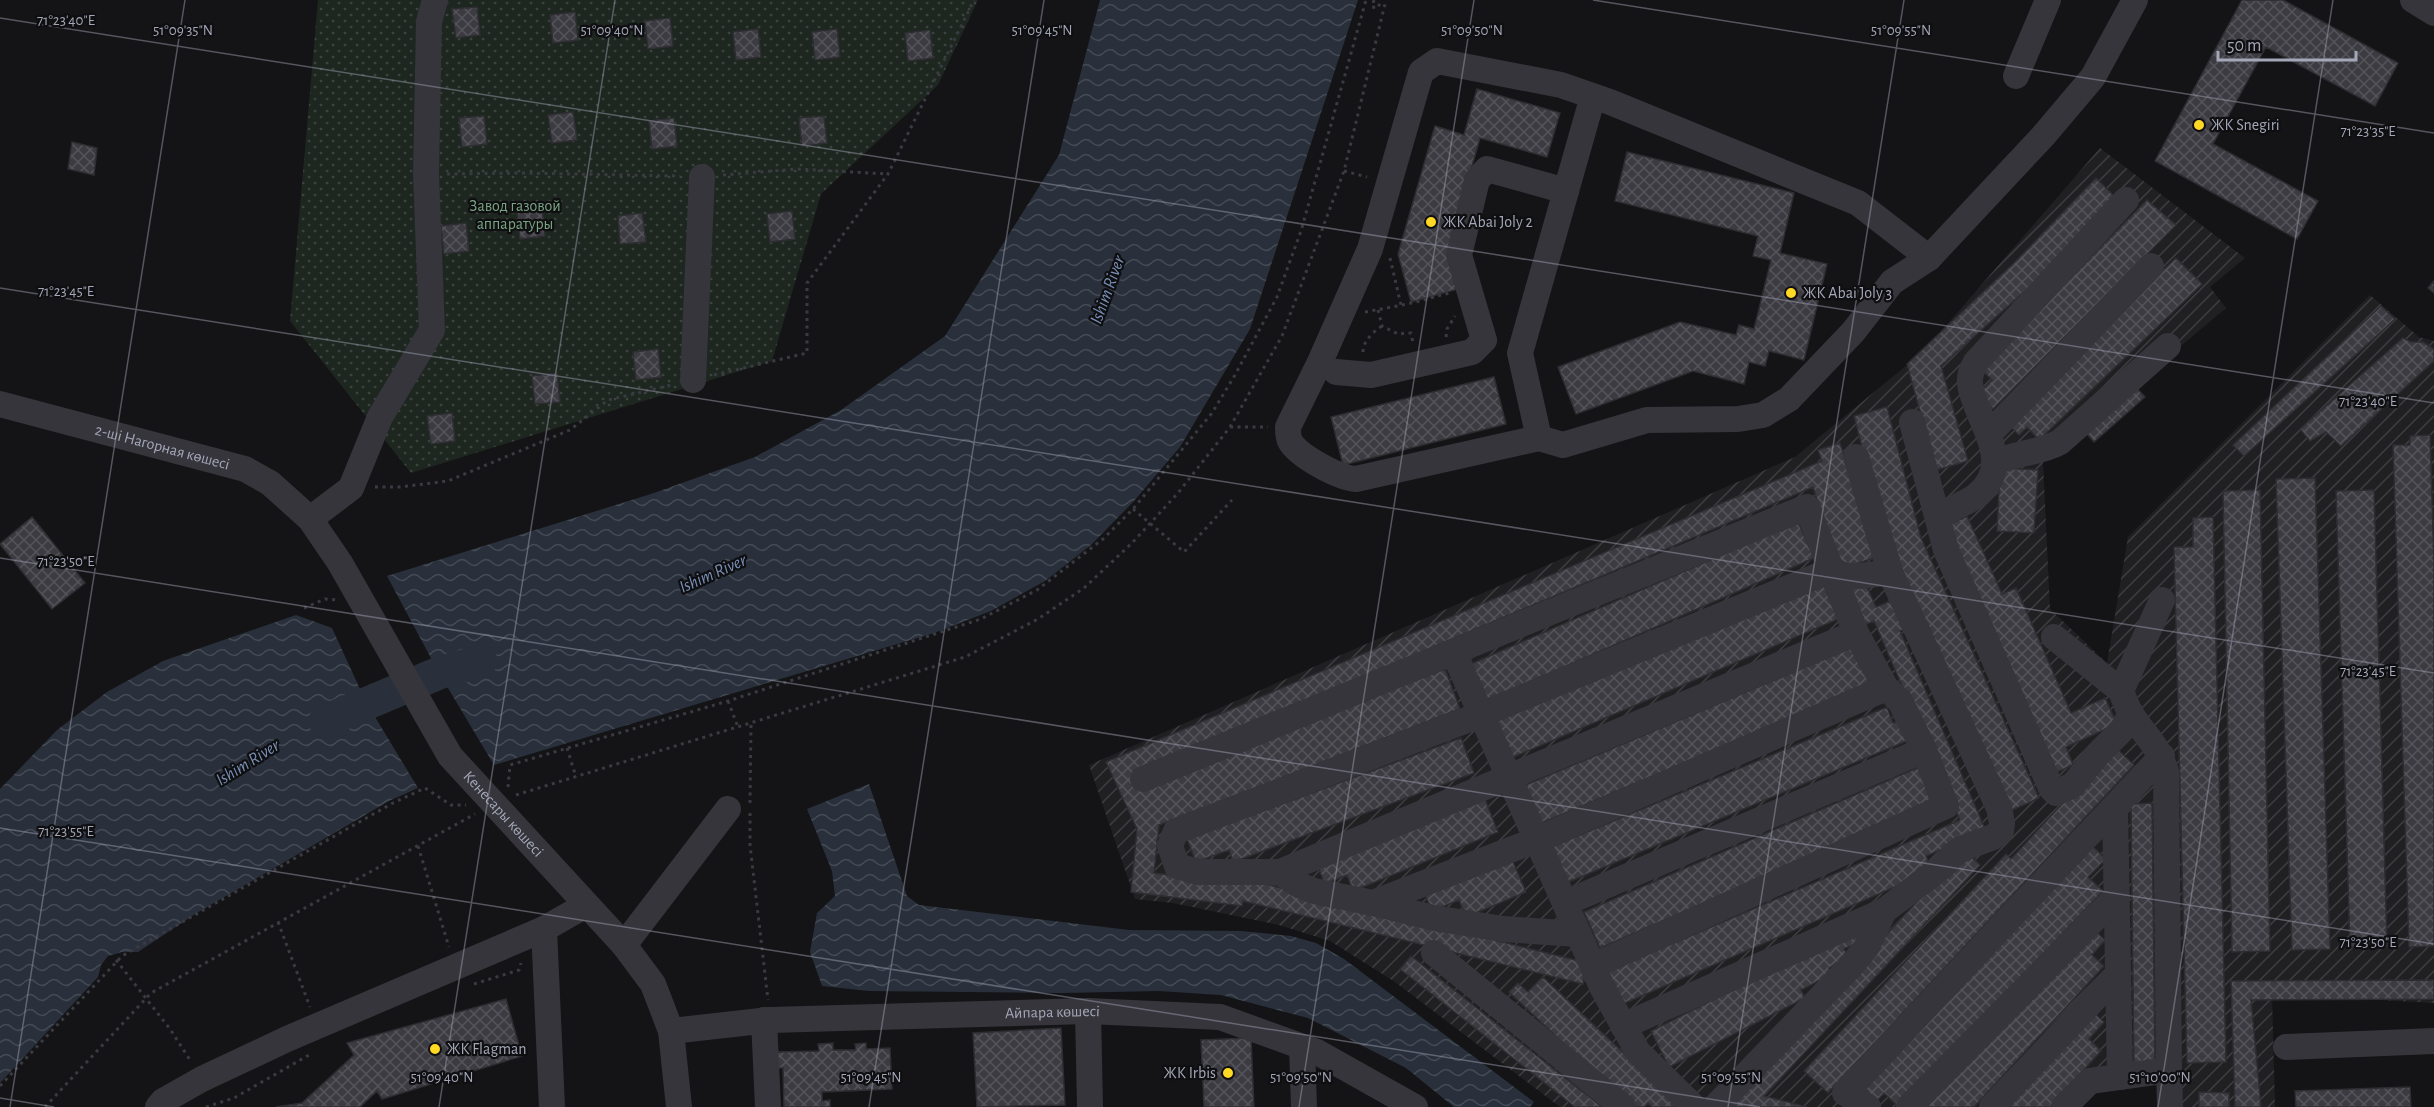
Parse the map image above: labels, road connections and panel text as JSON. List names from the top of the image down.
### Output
{
  "streets": {
    "street": ["2-ші Нагорная көшесі", "Кенесары көшесі", "Айпара көшесі"]
  },
  "crossings": [
    ["2-ші Нагорная көшесі", "Кенесары көшесі"],
    ["Кенесары көшесі", "Айпара көшесі"]
  ],
  "water": ["Ishim River"],
  "parks": ["Завод газовой аппаратуры"],
  "places": [
    "ЖК Snegiri",
    "ЖК Abai Joly 2",
    "ЖК Abai Joly 3",
    "ЖК Flagman",
    "ЖК Irbis"
  ],
  "scale_bar": "50 m",
  "coordinates": [
    "71°23'40\"E",
    "51°09'35\"N",
    "51°09'40\"N",
    "51°09'45\"N",
    "51°09'50\"N",
    "51°09'55\"N",
    "71°23'35\"E",
    "71°23'45\"E",
    "71°23'50\"E",
    "71°23'55\"E",
    "51°10'00\"N"
  ]
}
